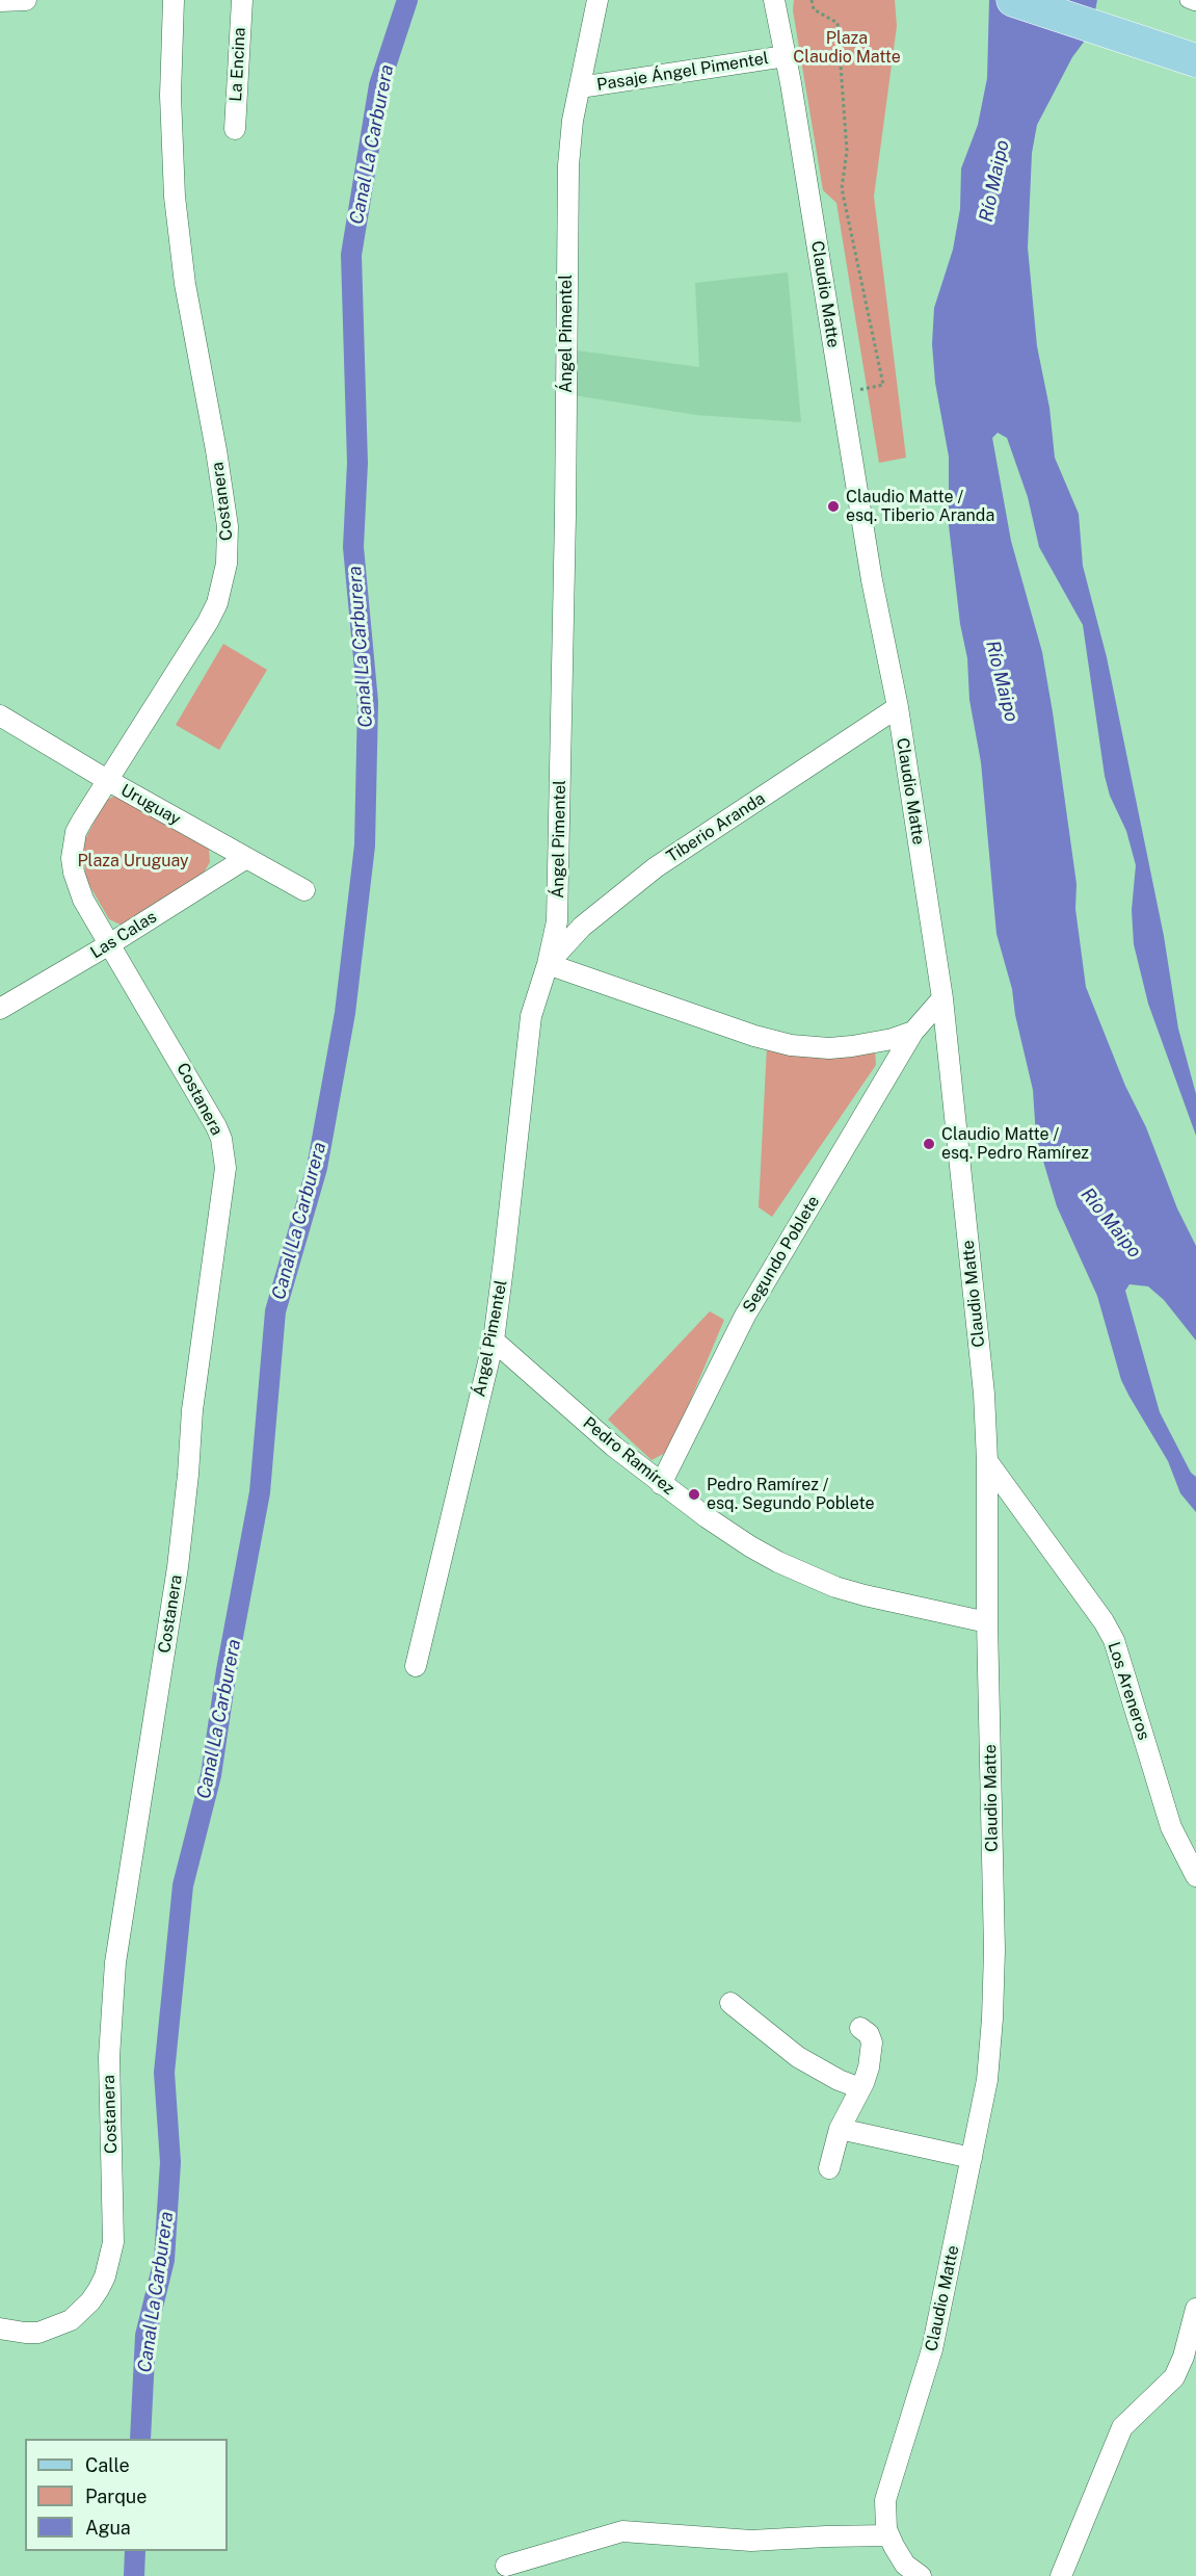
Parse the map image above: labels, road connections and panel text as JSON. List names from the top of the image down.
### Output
{
  "streets": {
    "street": [
      "La Encina",
      "Pasaje Ángel Pimentel",
      "Claudio Matte",
      "Ángel Pimentel",
      "Costanera",
      "Uruguay",
      "Tiberio Aranda",
      "Las Calas",
      "Segundo Poblete",
      "Pedro Ramírez",
      "Los Areneros"
    ]
  },
  "crossings": [
    ["Pasaje Ángel Pimentel", "Claudio Matte"],
    ["Pasaje Ángel Pimentel", "Ángel Pimentel"],
    ["Claudio Matte", "Tiberio Aranda"],
    ["Claudio Matte", "Segundo Poblete"],
    ["Claudio Matte", "Pedro Ramírez"],
    ["Claudio Matte", "Los Areneros"],
    ["Ángel Pimentel", "Tiberio Aranda"],
    ["Ángel Pimentel", "Pedro Ramírez"],
    ["Costanera", "Uruguay"],
    ["Costanera", "Las Calas"],
    ["Uruguay", "Las Calas"],
    ["Segundo Poblete", "Pedro Ramírez"]
  ],
  "water": ["Canal La Carburera", "Río Maipo"],
  "parks": ["Plaza Claudio Matte", "Plaza Uruguay"],
  "places": ["Claudio Matte / esq. Tiberio Aranda", "Claudio Matte / esq. Pedro Ramírez", "Pedro Ramírez / esq. Segundo Poblete"],
  "legend": ["Calle", "Parque", "Agua"]
}
